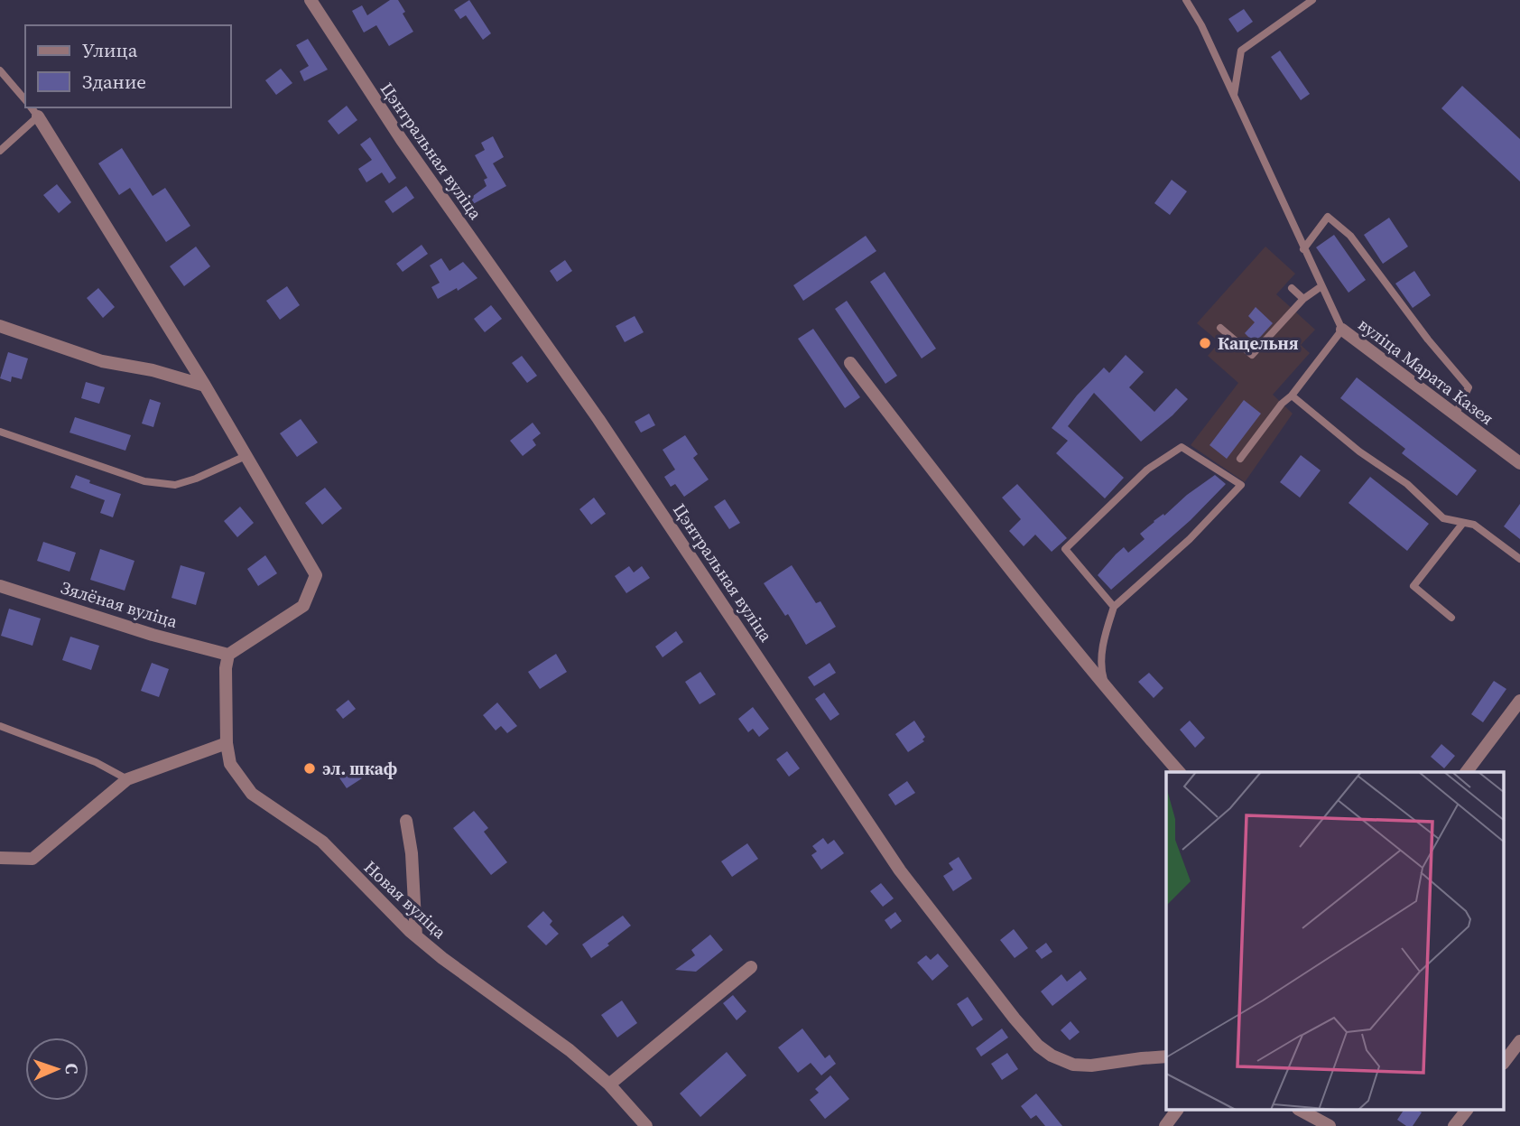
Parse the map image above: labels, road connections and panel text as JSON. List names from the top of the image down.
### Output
{
  "streets": {
    "street": [
      "Цэнтральная вуліца",
      "вуліца Марата Казея",
      "Зялёная вуліца",
      "Новая вуліца"
    ]
  },
  "crossings": [
    ["Зялёная вуліца", "Новая вуліца"]
  ],
  "places": ["Кацельня", "эл. шкаф"],
  "legend": ["Улица", "Здание"],
  "north": "right"
}
